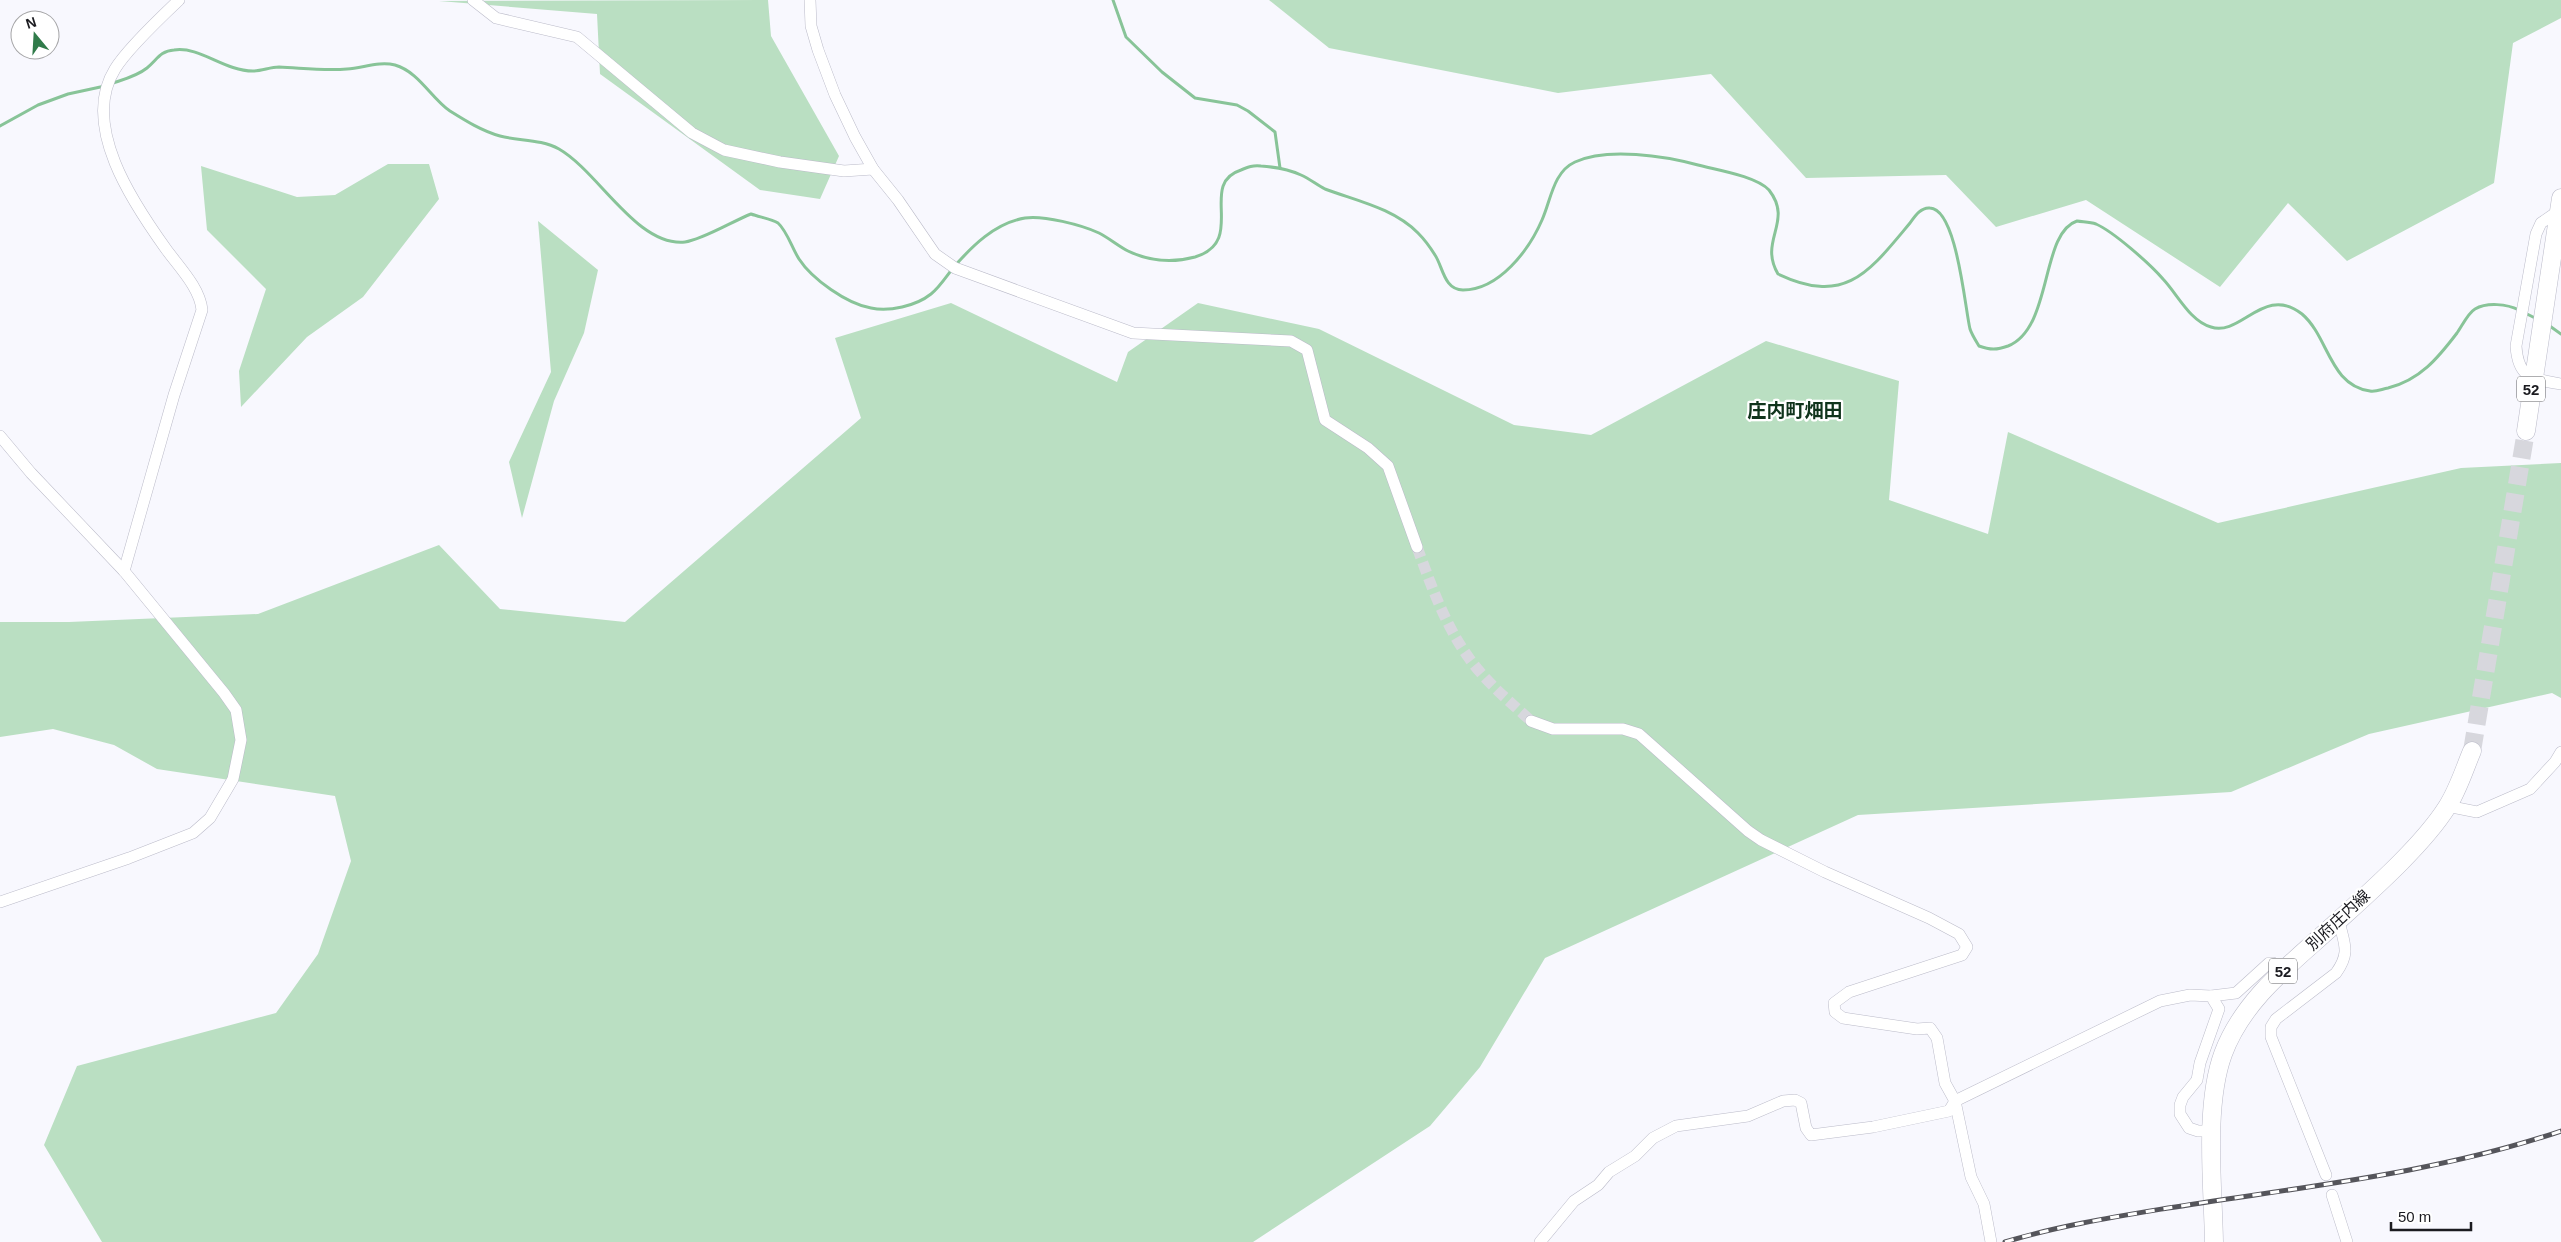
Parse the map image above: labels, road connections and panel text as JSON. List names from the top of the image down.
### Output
{
  "streets": {
    "main road": ["52", "別府庄内線"]
  },
  "districts": ["庄内町畑田"],
  "scale_bar": "50 m",
  "north": "top"
}
